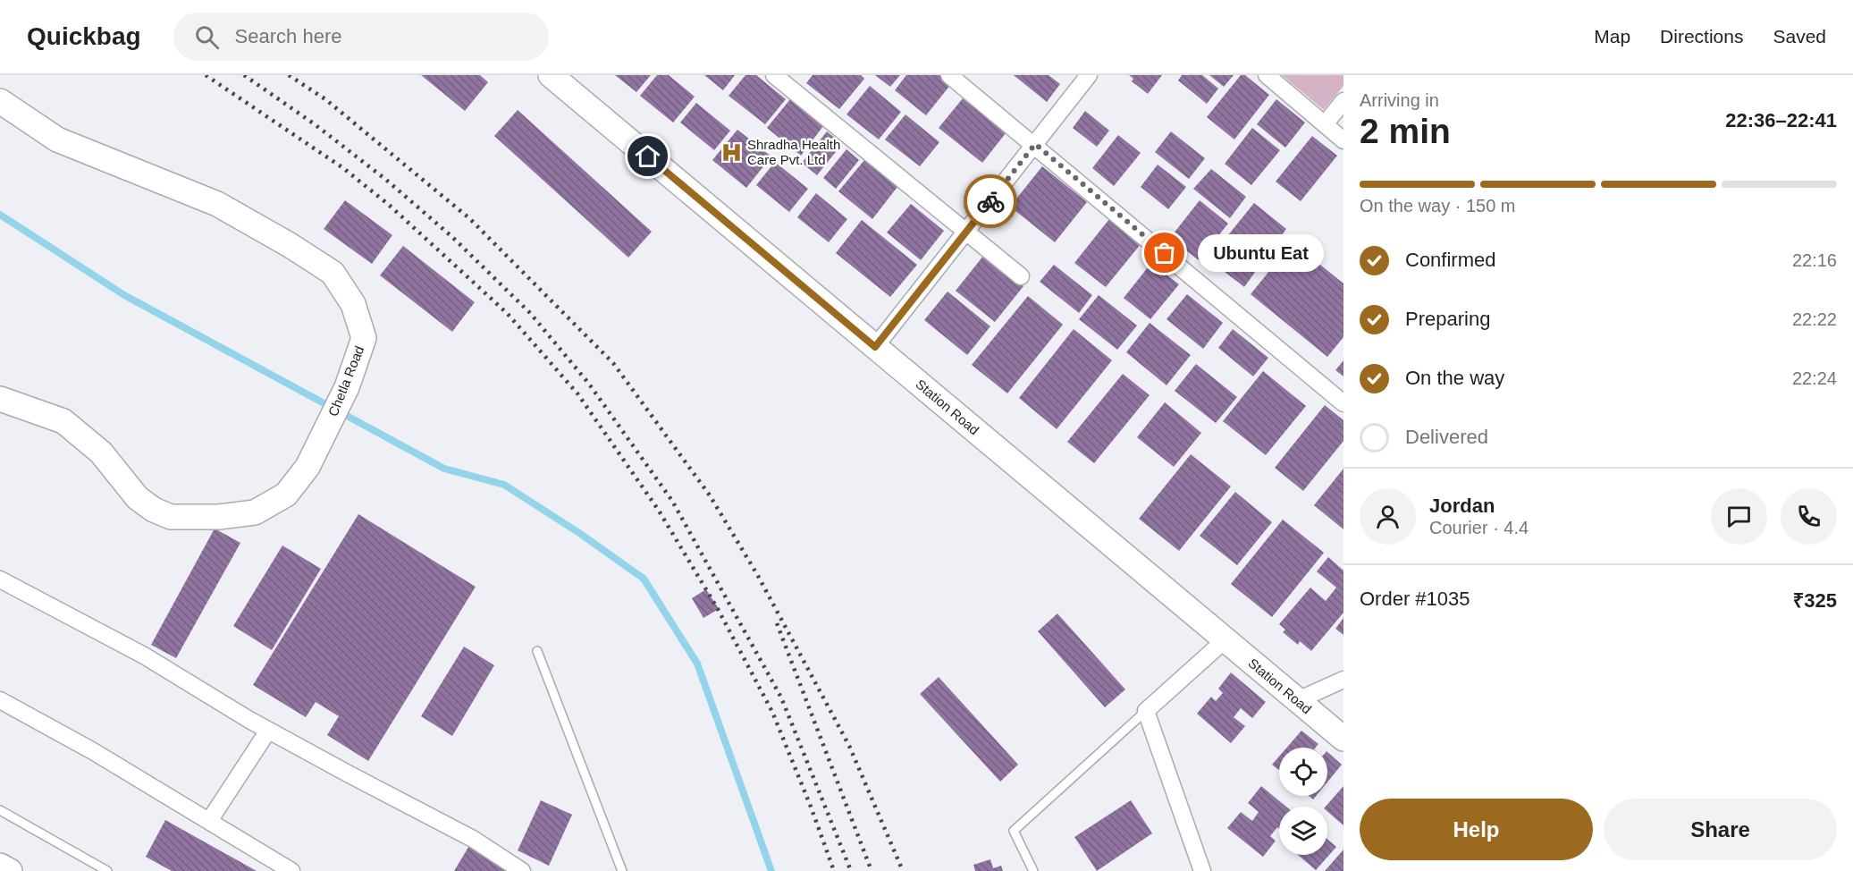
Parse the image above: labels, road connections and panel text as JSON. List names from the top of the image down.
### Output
{
  "streets": {
    "street": ["Chetla Road", "Station Road"]
  },
  "places": {
    "hospital": ["Shradha Health Care Pvt. Ltd"],
    "other": ["Ubuntu Eat"]
  },
  "page": {
    "header": "Quickbag",
    "search": "Search here",
    "nav": ["Map", "Directions", "Saved"],
    "heading": ["2 min", "Arriving in", "22:36–22:41"],
    "panel": [
      "Jordan",
      "Courier · 4.4",
      "Order #1035",
      "₹325"
    ],
    "bar": "On the way · 150 m",
    "list": [
      ["Confirmed", "22:16"],
      ["Preparing", "22:22"],
      ["On the way", "22:24"],
      "Delivered"
    ],
    "bubble": "Ubuntu Eat",
    "buttons": ["Help", "Share"]
  }
}
